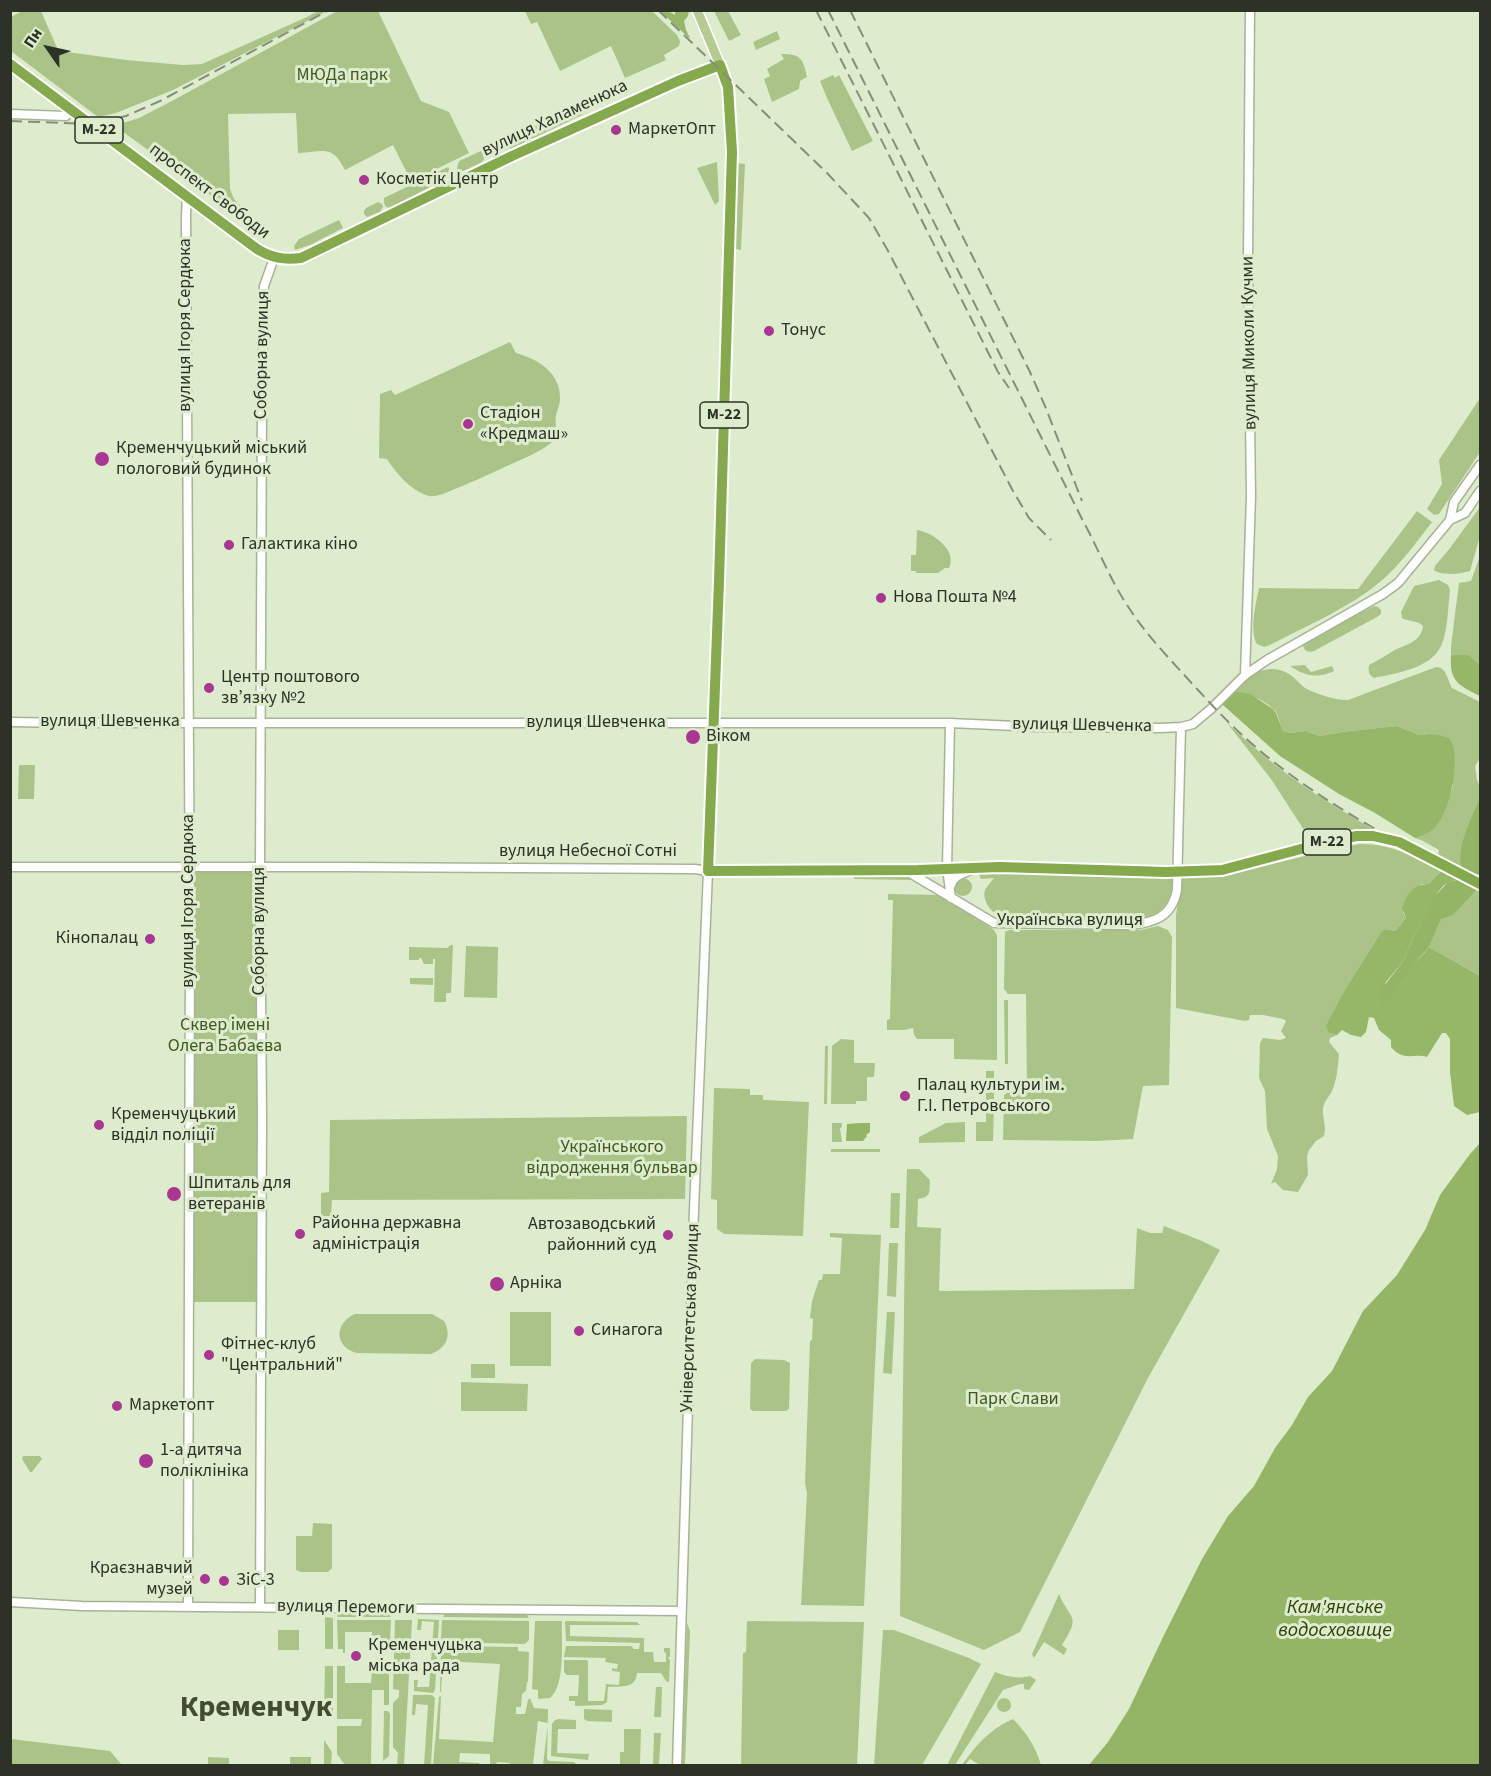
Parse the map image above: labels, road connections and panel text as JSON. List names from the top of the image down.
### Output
{
  "streets": {
    "highway": [
      "вулиця Халаменюка",
      "М-22",
      "проспект Свободи",
      "вулиця Небесної Сотні"
    ],
    "street": [
      "вулиця Ігоря Сердюка",
      "вулиця Миколи Кучми",
      "Соборна вулиця",
      "вулиця Шевченка",
      "Українська вулиця",
      "Університетська вулиця",
      "вулиця Перемоги"
    ]
  },
  "crossings": [
    ["вулиця Халаменюка", "М-22"],
    ["вулиця Халаменюка", "проспект Свободи"],
    ["вулиця Халаменюка", "Соборна вулиця"],
    ["М-22", "вулиця Шевченка"],
    ["М-22", "вулиця Небесної Сотні"],
    ["М-22", "Університетська вулиця"],
    ["проспект Свободи", "вулиця Ігоря Сердюка"],
    ["проспект Свободи", "Соборна вулиця"],
    ["вулиця Ігоря Сердюка", "вулиця Шевченка"],
    ["вулиця Ігоря Сердюка", "вулиця Небесної Сотні"],
    ["вулиця Ігоря Сердюка", "вулиця Перемоги"],
    ["Соборна вулиця", "вулиця Шевченка"],
    ["Соборна вулиця", "вулиця Небесної Сотні"],
    ["Соборна вулиця", "вулиця Перемоги"],
    ["вулиця Шевченка", "Українська вулиця"],
    ["вулиця Небесної Сотні", "Українська вулиця"],
    ["вулиця Небесної Сотні", "Університетська вулиця"],
    ["Університетська вулиця", "вулиця Перемоги"]
  ],
  "districts": ["Кременчук"],
  "water": ["Кам'янське водосховище"],
  "parks": [
    "МЮДа парк",
    "Сквер імені Олега Бабаєва",
    "Українського відродження бульвар",
    "Парк Слави"
  ],
  "places": [
    "МаркетОпт",
    "Косметік Центр",
    "Тонус",
    "Стадіон «Кредмаш»",
    "Кременчуцький міський пологовий будинок",
    "Галактика кіно",
    "Нова Пошта №4",
    "Центр поштового зв’язку №2",
    "Віком",
    "Кінопалац",
    "Палац культури ім. Г.І. Петровського",
    "Кременчуцький відділ поліції",
    "Шпиталь для ветеранів",
    "Районна державна адміністрація",
    "Автозаводський районний суд",
    "Арніка",
    "Синагога",
    "Фітнес-клуб \"Центральний\"",
    "Маркетопт",
    "1-а дитяча поліклініка",
    "Краєзнавчий музей",
    "ЗіС-3",
    "Кременчуцька міська рада"
  ],
  "north": "top left"
}
